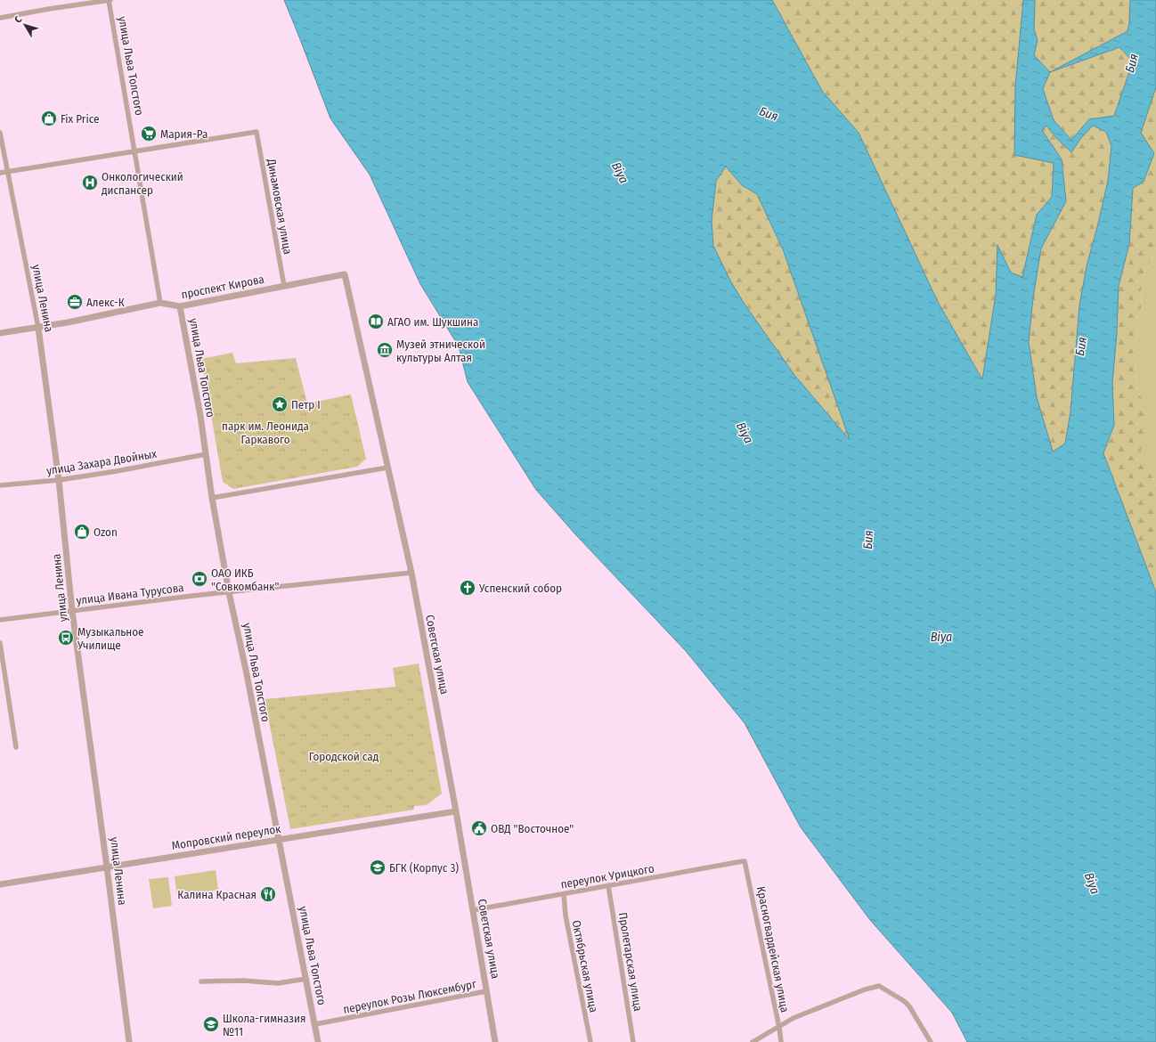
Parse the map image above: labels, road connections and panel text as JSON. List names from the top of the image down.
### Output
{
  "streets": {
    "street": [
      "улица Льва Толстого",
      "Динамовская улица",
      "проспект Кирова",
      "улица Ленина",
      "улица Захара Двойных",
      "улица Ивана Турусова",
      "Советская улица",
      "Мопровский переулок",
      "переулок Урицкого",
      "Красногвардейская улица",
      "Пролетарская улица",
      "Октябрьская улица",
      "переулок Розы Люксембург"
    ]
  },
  "crossings": [
    ["улица Льва Толстого", "Динамовская улица"],
    ["улица Льва Толстого", "проспект Кирова"],
    ["улица Льва Толстого", "улица Захара Двойных"],
    ["улица Льва Толстого", "улица Ивана Турусова"],
    ["улица Льва Толстого", "Мопровский переулок"],
    ["улица Льва Толстого", "переулок Розы Люксембург"],
    ["Динамовская улица", "проспект Кирова"],
    ["проспект Кирова", "улица Ленина"],
    ["проспект Кирова", "Советская улица"],
    ["улица Ленина", "улица Захара Двойных"],
    ["улица Ленина", "улица Ивана Турусова"],
    ["улица Ленина", "Мопровский переулок"],
    ["улица Ивана Турусова", "Советская улица"],
    ["Советская улица", "Мопровский переулок"],
    ["Советская улица", "переулок Урицкого"],
    ["Советская улица", "переулок Розы Люксембург"],
    ["переулок Урицкого", "Красногвардейская улица"],
    ["переулок Урицкого", "Пролетарская улица"],
    ["переулок Урицкого", "Октябрьская улица"]
  ],
  "water": ["Бия", "Biya"],
  "parks": ["парк им. Леонида Гаркавого", "Городской сад"],
  "places": {
    "shop": ["Fix Price", "Ozon"],
    "supermarket": ["Мария-Ра"],
    "hospital": ["Онкологический диспансер"],
    "office": ["Алекс-К"],
    "library": ["АГАО им. Шукшина"],
    "museum": ["Музей этнической культуры Алтая"],
    "place": ["Петр I"],
    "bank": ["ОАО ИКБ \"Совкомбанк\""],
    "church": ["Успенский собор"],
    "bus stop": ["Музыкальное Училище"],
    "public building": ["ОВД \"Восточное\""],
    "school or university": ["БГК (Корпус 3)", "Школа-гимназия №11"],
    "restaurant": ["Калина Красная"]
  },
  "north": "top left"
}
